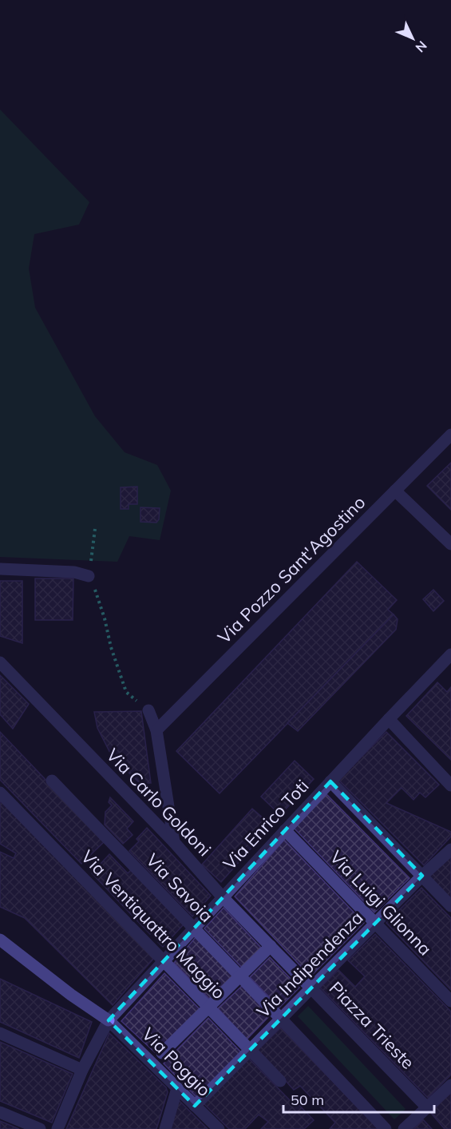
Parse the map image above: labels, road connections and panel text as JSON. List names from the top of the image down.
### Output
{
  "streets": {
    "street": [
      "Via Pozzo Sant'Agostino",
      "Via Carlo Goldoni",
      "Via Enrico Toti",
      "Via Savoia",
      "Via Luigi Glionna",
      "Via Ventiquattro Maggio",
      "Via Indipendenza",
      "Piazza Trieste",
      "Via Poggio"
    ]
  },
  "crossings": [
    ["Via Carlo Goldoni", "Via Enrico Toti"],
    ["Via Carlo Goldoni", "Via Indipendenza"],
    ["Via Carlo Goldoni", "Piazza Trieste"],
    ["Via Enrico Toti", "Via Savoia"],
    ["Via Enrico Toti", "Via Luigi Glionna"],
    ["Via Enrico Toti", "Via Ventiquattro Maggio"],
    ["Via Enrico Toti", "Via Poggio"],
    ["Via Savoia", "Via Indipendenza"],
    ["Via Luigi Glionna", "Via Indipendenza"],
    ["Via Ventiquattro Maggio", "Via Indipendenza"],
    ["Via Indipendenza", "Piazza Trieste"],
    ["Via Indipendenza", "Via Poggio"]
  ],
  "scale_bar": "50 m",
  "north": "bottom right"
}
